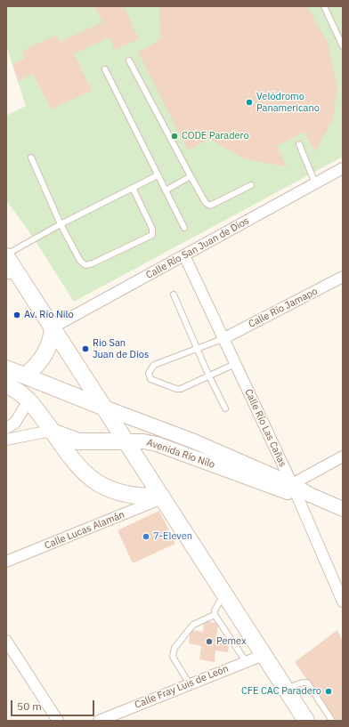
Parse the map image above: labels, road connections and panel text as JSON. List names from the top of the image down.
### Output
{
  "streets": {
    "main road": ["Avenida Río Nilo"],
    "street": [
      "Calle Río San Juan de Dios",
      "Calle Río Jamapo",
      "Calle Río Las Cañas",
      "Calle Lucas Alamán",
      "Calle Fray Luis de León"
    ]
  },
  "crossings": [
    ["Calle Río San Juan de Dios", "Calle Río Las Cañas"],
    ["Calle Río Jamapo", "Calle Río Las Cañas"],
    ["Calle Río Las Cañas", "Avenida Río Nilo"]
  ],
  "places": [
    "Velódromo Panamericano",
    "CODE Paradero",
    "Av. Rio Nilo",
    "Rio San Juan de Dios",
    "7-Eleven",
    "Pemex",
    "CFE CAC Paradero"
  ],
  "scale_bar": "50 m"
}
